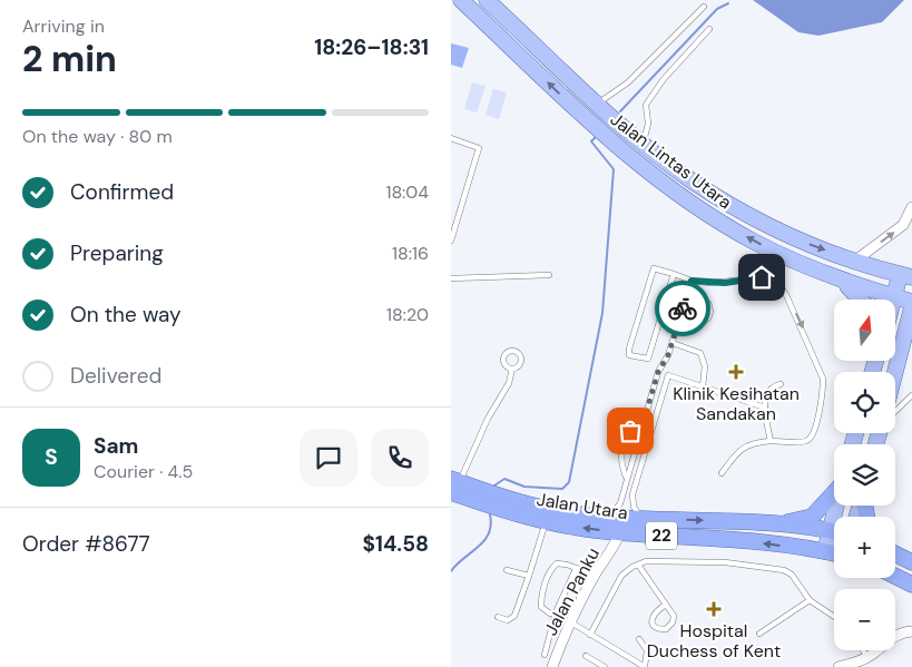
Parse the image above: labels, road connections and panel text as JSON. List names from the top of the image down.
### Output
{
  "streets": {
    "highway": ["Jalan Utara", "22"],
    "main road": ["Jalan Lintas Utara"],
    "street": ["Jalan Panku"]
  },
  "crossings": [
    ["Jalan Utara", "Jalan Panku"]
  ],
  "places": {
    "health": ["Klinik Kesihatan Sandakan", "Hospital Duchess of Kent"]
  },
  "north": "top",
  "page": {
    "heading": ["2 min", "Arriving in", "18:26–18:31"],
    "panel": [
      "Sam",
      "Courier · 4.5",
      "Order #8677",
      "$14.58"
    ],
    "bar": "On the way · 80 m",
    "list": [
      ["Confirmed", "18:04"],
      ["Preparing", "18:16"],
      ["On the way", "18:20"],
      "Delivered"
    ],
    "map_buttons": ["+", "−"],
    "round": "S"
  }
}
